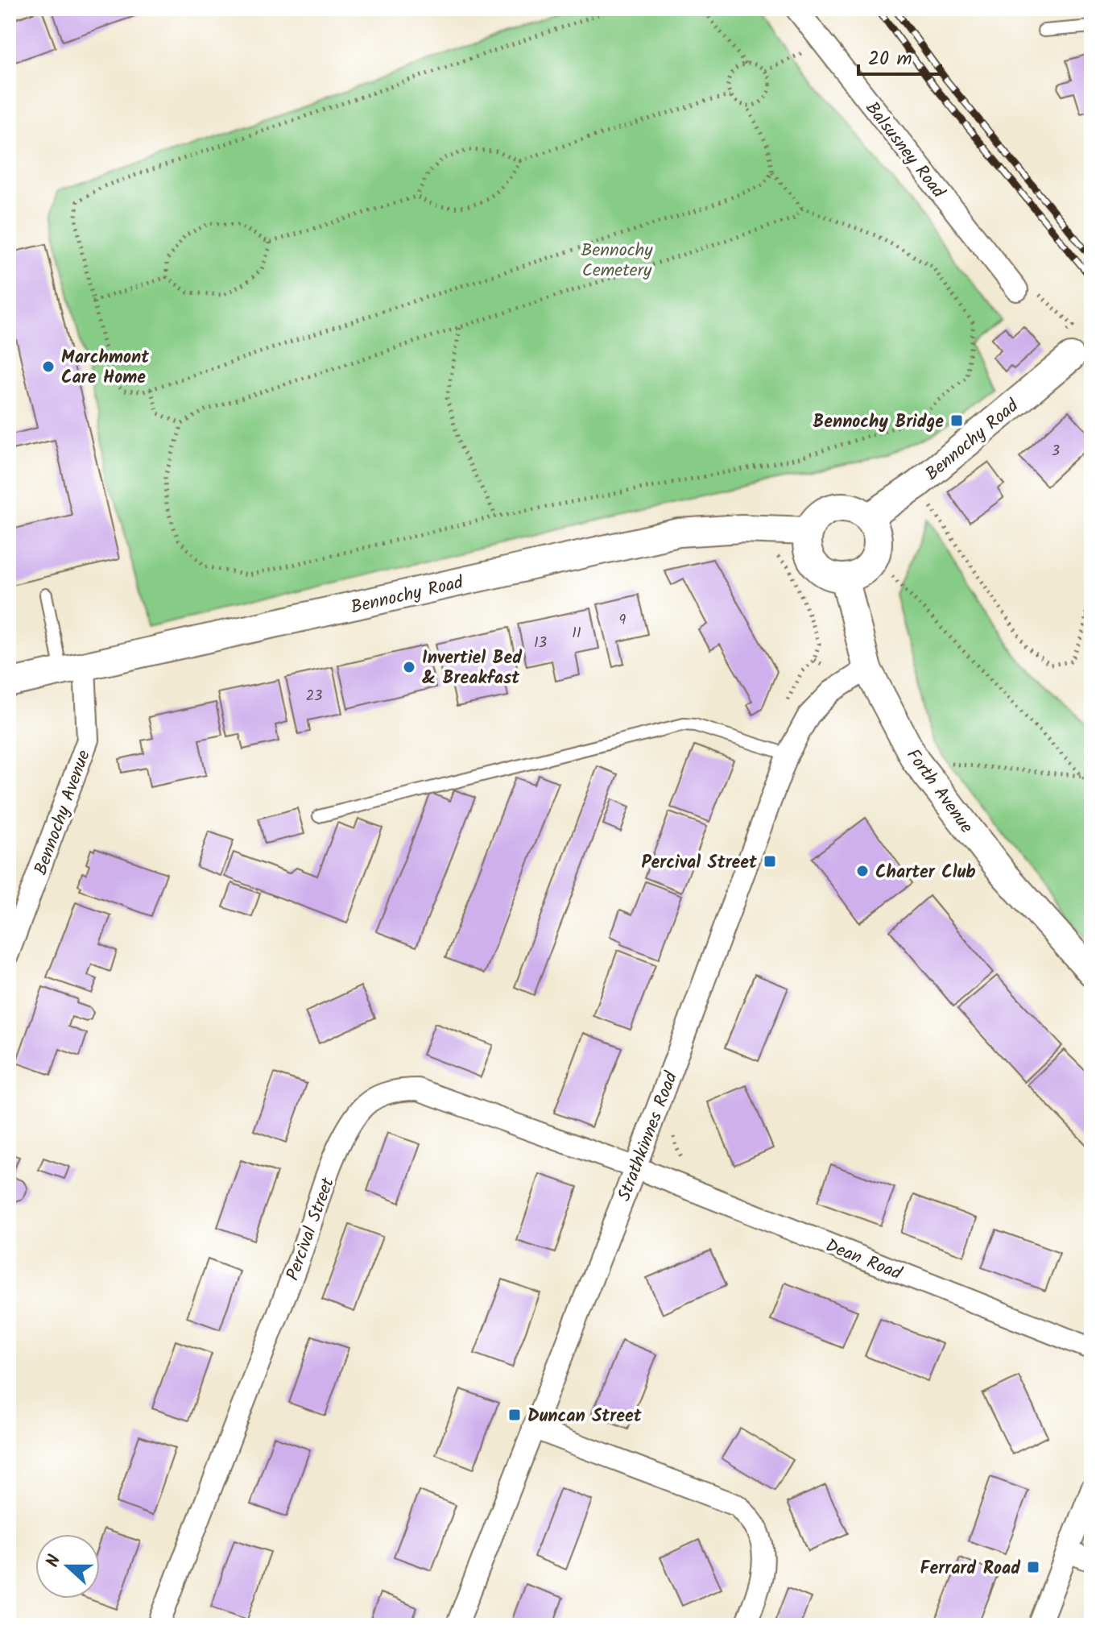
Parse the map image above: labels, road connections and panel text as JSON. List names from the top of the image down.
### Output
{
  "streets": {
    "street": [
      "Balsusney Road",
      "Bennochy Road",
      "Forth Avenue",
      "Bennochy Avenue",
      "Strathkinnes Road",
      "Percival Street",
      "Dean Road"
    ]
  },
  "crossings": [
    ["Bennochy Road", "Forth Avenue"],
    ["Bennochy Road", "Bennochy Avenue"],
    ["Forth Avenue", "Strathkinnes Road"],
    ["Strathkinnes Road", "Percival Street"],
    ["Strathkinnes Road", "Dean Road"],
    ["Percival Street", "Dean Road"]
  ],
  "parks": ["Bennochy Cemetery"],
  "places": {
    "other": ["Marchmont Care Home", "Invertiel Bed & Breakfast", "Charter Club"],
    "transit": [
      "Bennochy Bridge",
      "Percival Street",
      "Duncan Street",
      "Ferrard Road"
    ]
  },
  "house_numbers": [
    "3",
    "9",
    "11",
    "13",
    "23"
  ],
  "scale_bar": "20 m",
  "north": "left"
}
